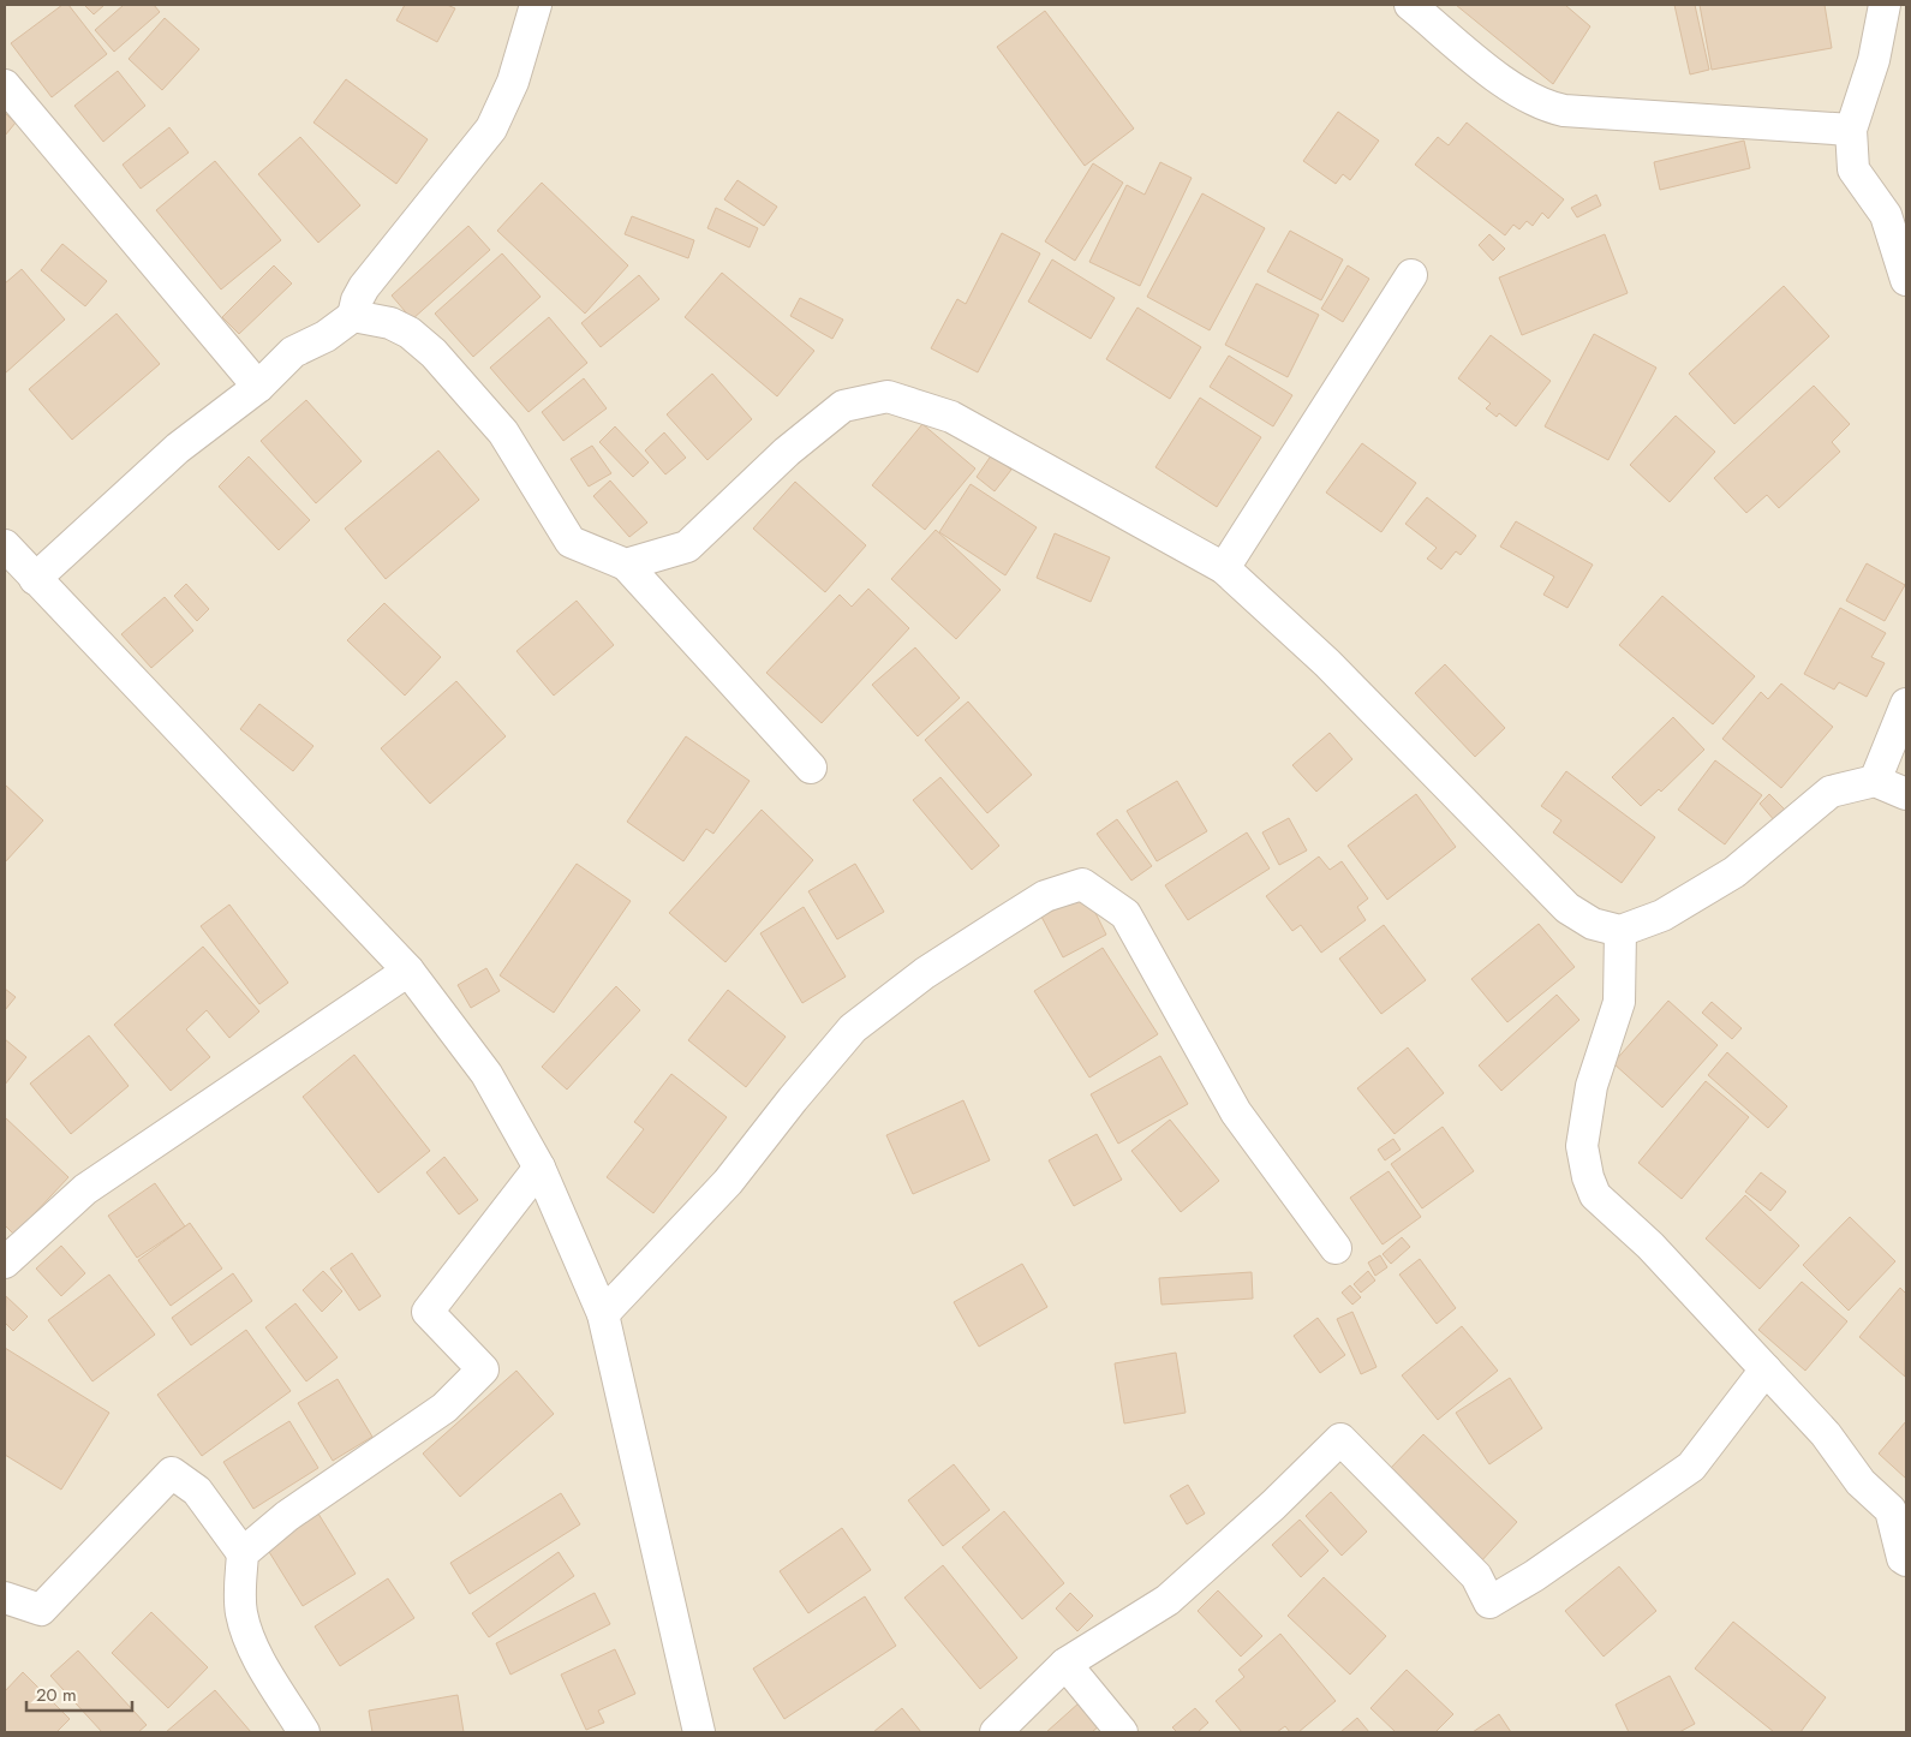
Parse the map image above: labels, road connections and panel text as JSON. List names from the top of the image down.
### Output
{
  "scale_bar": "20 m"
}
